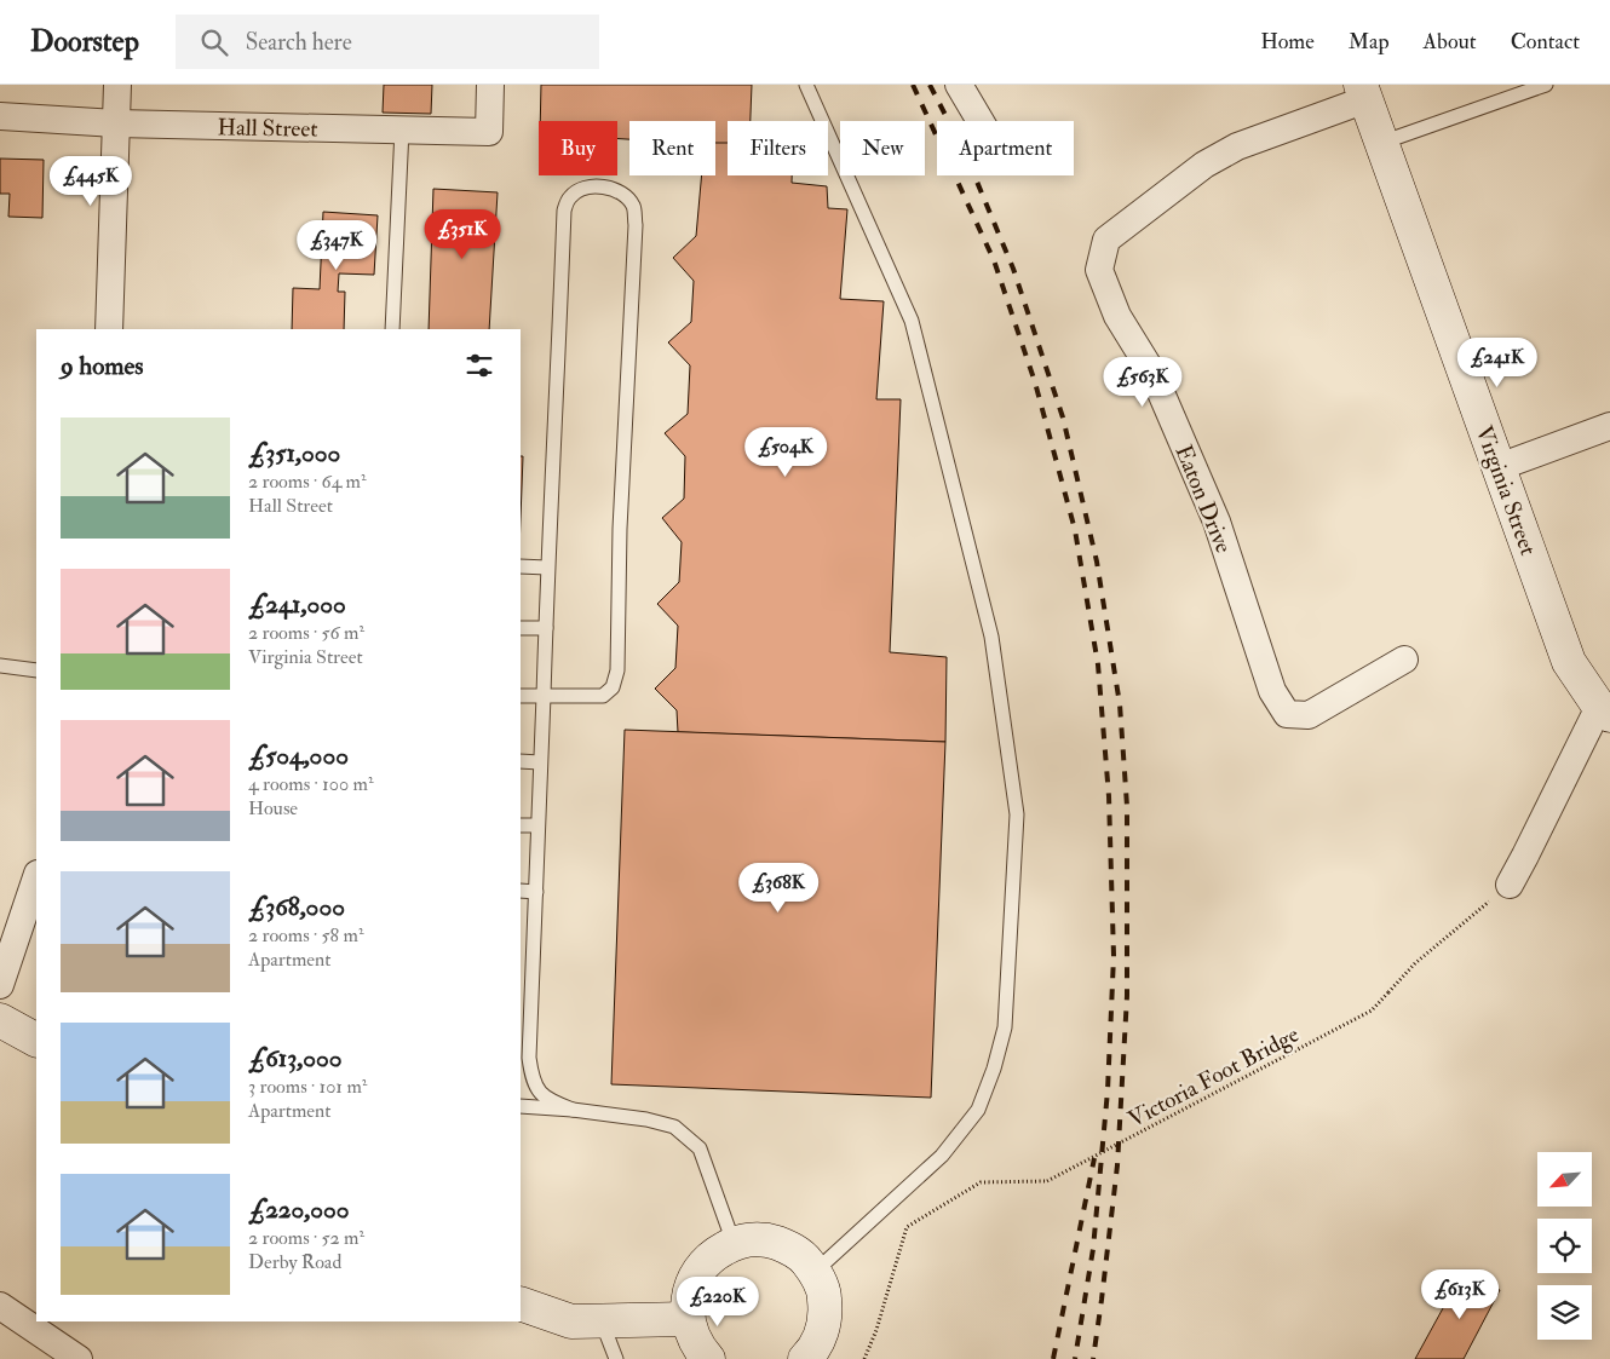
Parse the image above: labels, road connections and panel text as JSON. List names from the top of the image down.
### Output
{
  "streets": {
    "street": ["Hall Street", "Virginia Street", "Eaton Drive"],
    "path": ["Victoria Foot Bridge"]
  },
  "crossings": [
    ["Virginia Street", "Eaton Drive"]
  ],
  "north": "bottom left",
  "page": {
    "header": "Doorstep",
    "search": "Search here",
    "nav": [
      "Home",
      "Map",
      "About",
      "Contact"
    ],
    "chip": [
      "Buy",
      "Rent",
      "Filters",
      "New",
      "Apartment"
    ],
    "price": [
      "£445K",
      "£351K",
      "£347K",
      "£241K",
      "£563K",
      "£504K",
      "£368K",
      "£613K",
      "£220K"
    ],
    "heading": "9 homes",
    "list": [
      {
        "name": "£351,000",
        "note": "2 rooms · 64 m² · Hall Street"
      },
      {
        "name": "£241,000",
        "note": "2 rooms · 56 m² · Virginia Street"
      },
      {
        "name": "£504,000",
        "note": "4 rooms · 100 m² · House"
      },
      {
        "name": "£368,000",
        "note": "2 rooms · 58 m² · Apartment"
      },
      {
        "name": "£613,000",
        "note": "3 rooms · 101 m² · Apartment"
      },
      {
        "name": "£220,000",
        "note": "2 rooms · 52 m² · Derby Road"
      }
    ]
  }
}
